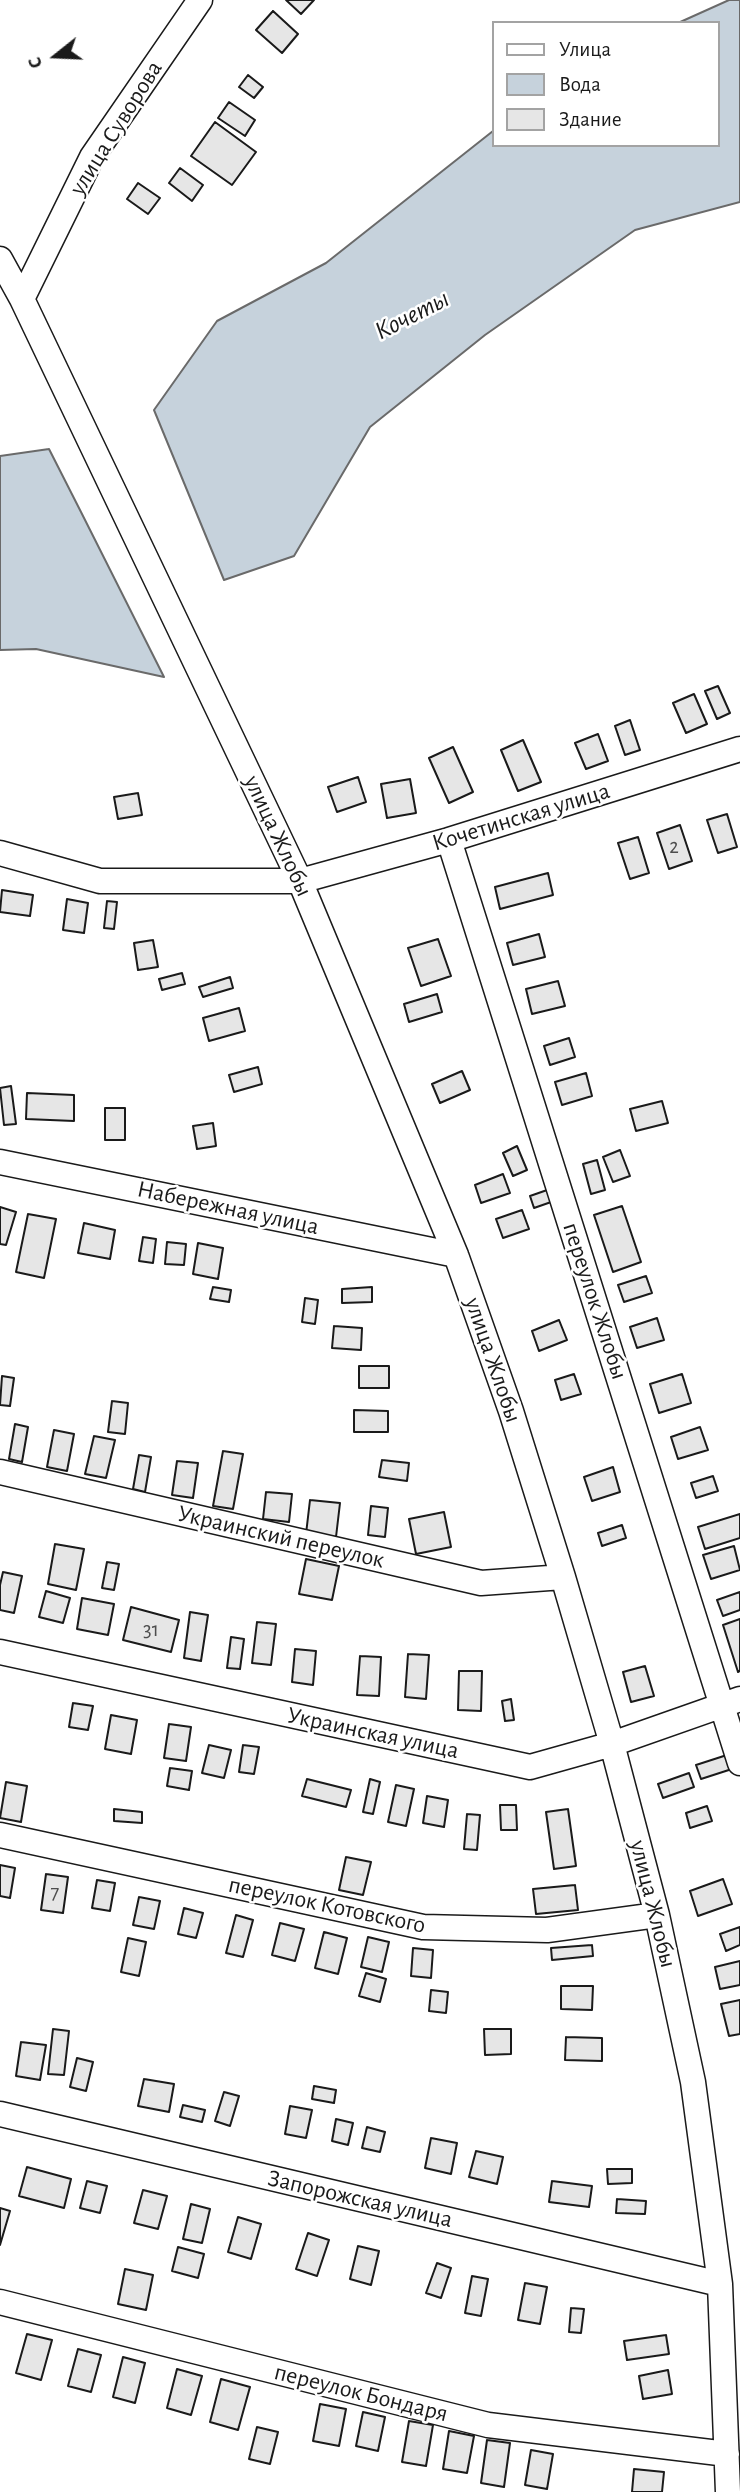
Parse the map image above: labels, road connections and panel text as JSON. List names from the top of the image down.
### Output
{
  "streets": {
    "street": [
      "улица Суворова",
      "Кочетинская улица",
      "улица Жлобы",
      "Набережная улица",
      "переулок Жлобы",
      "Украинский переулок",
      "Украинская улица",
      "переулок Котовского",
      "Запорожская улица",
      "переулок Бондаря"
    ]
  },
  "crossings": [
    ["улица Суворова", "улица Жлобы"],
    ["Кочетинская улица", "улица Жлобы"],
    ["Кочетинская улица", "переулок Жлобы"],
    ["улица Жлобы", "Набережная улица"],
    ["улица Жлобы", "Украинский переулок"],
    ["улица Жлобы", "Украинская улица"],
    ["улица Жлобы", "переулок Котовского"],
    ["улица Жлобы", "Запорожская улица"],
    ["улица Жлобы", "переулок Бондаря"],
    ["переулок Жлобы", "Украинская улица"]
  ],
  "water": ["Кочеты"],
  "house_numbers": ["2", "31", "7"],
  "legend": ["Улица", "Вода", "Здание"],
  "north": "left"
}
